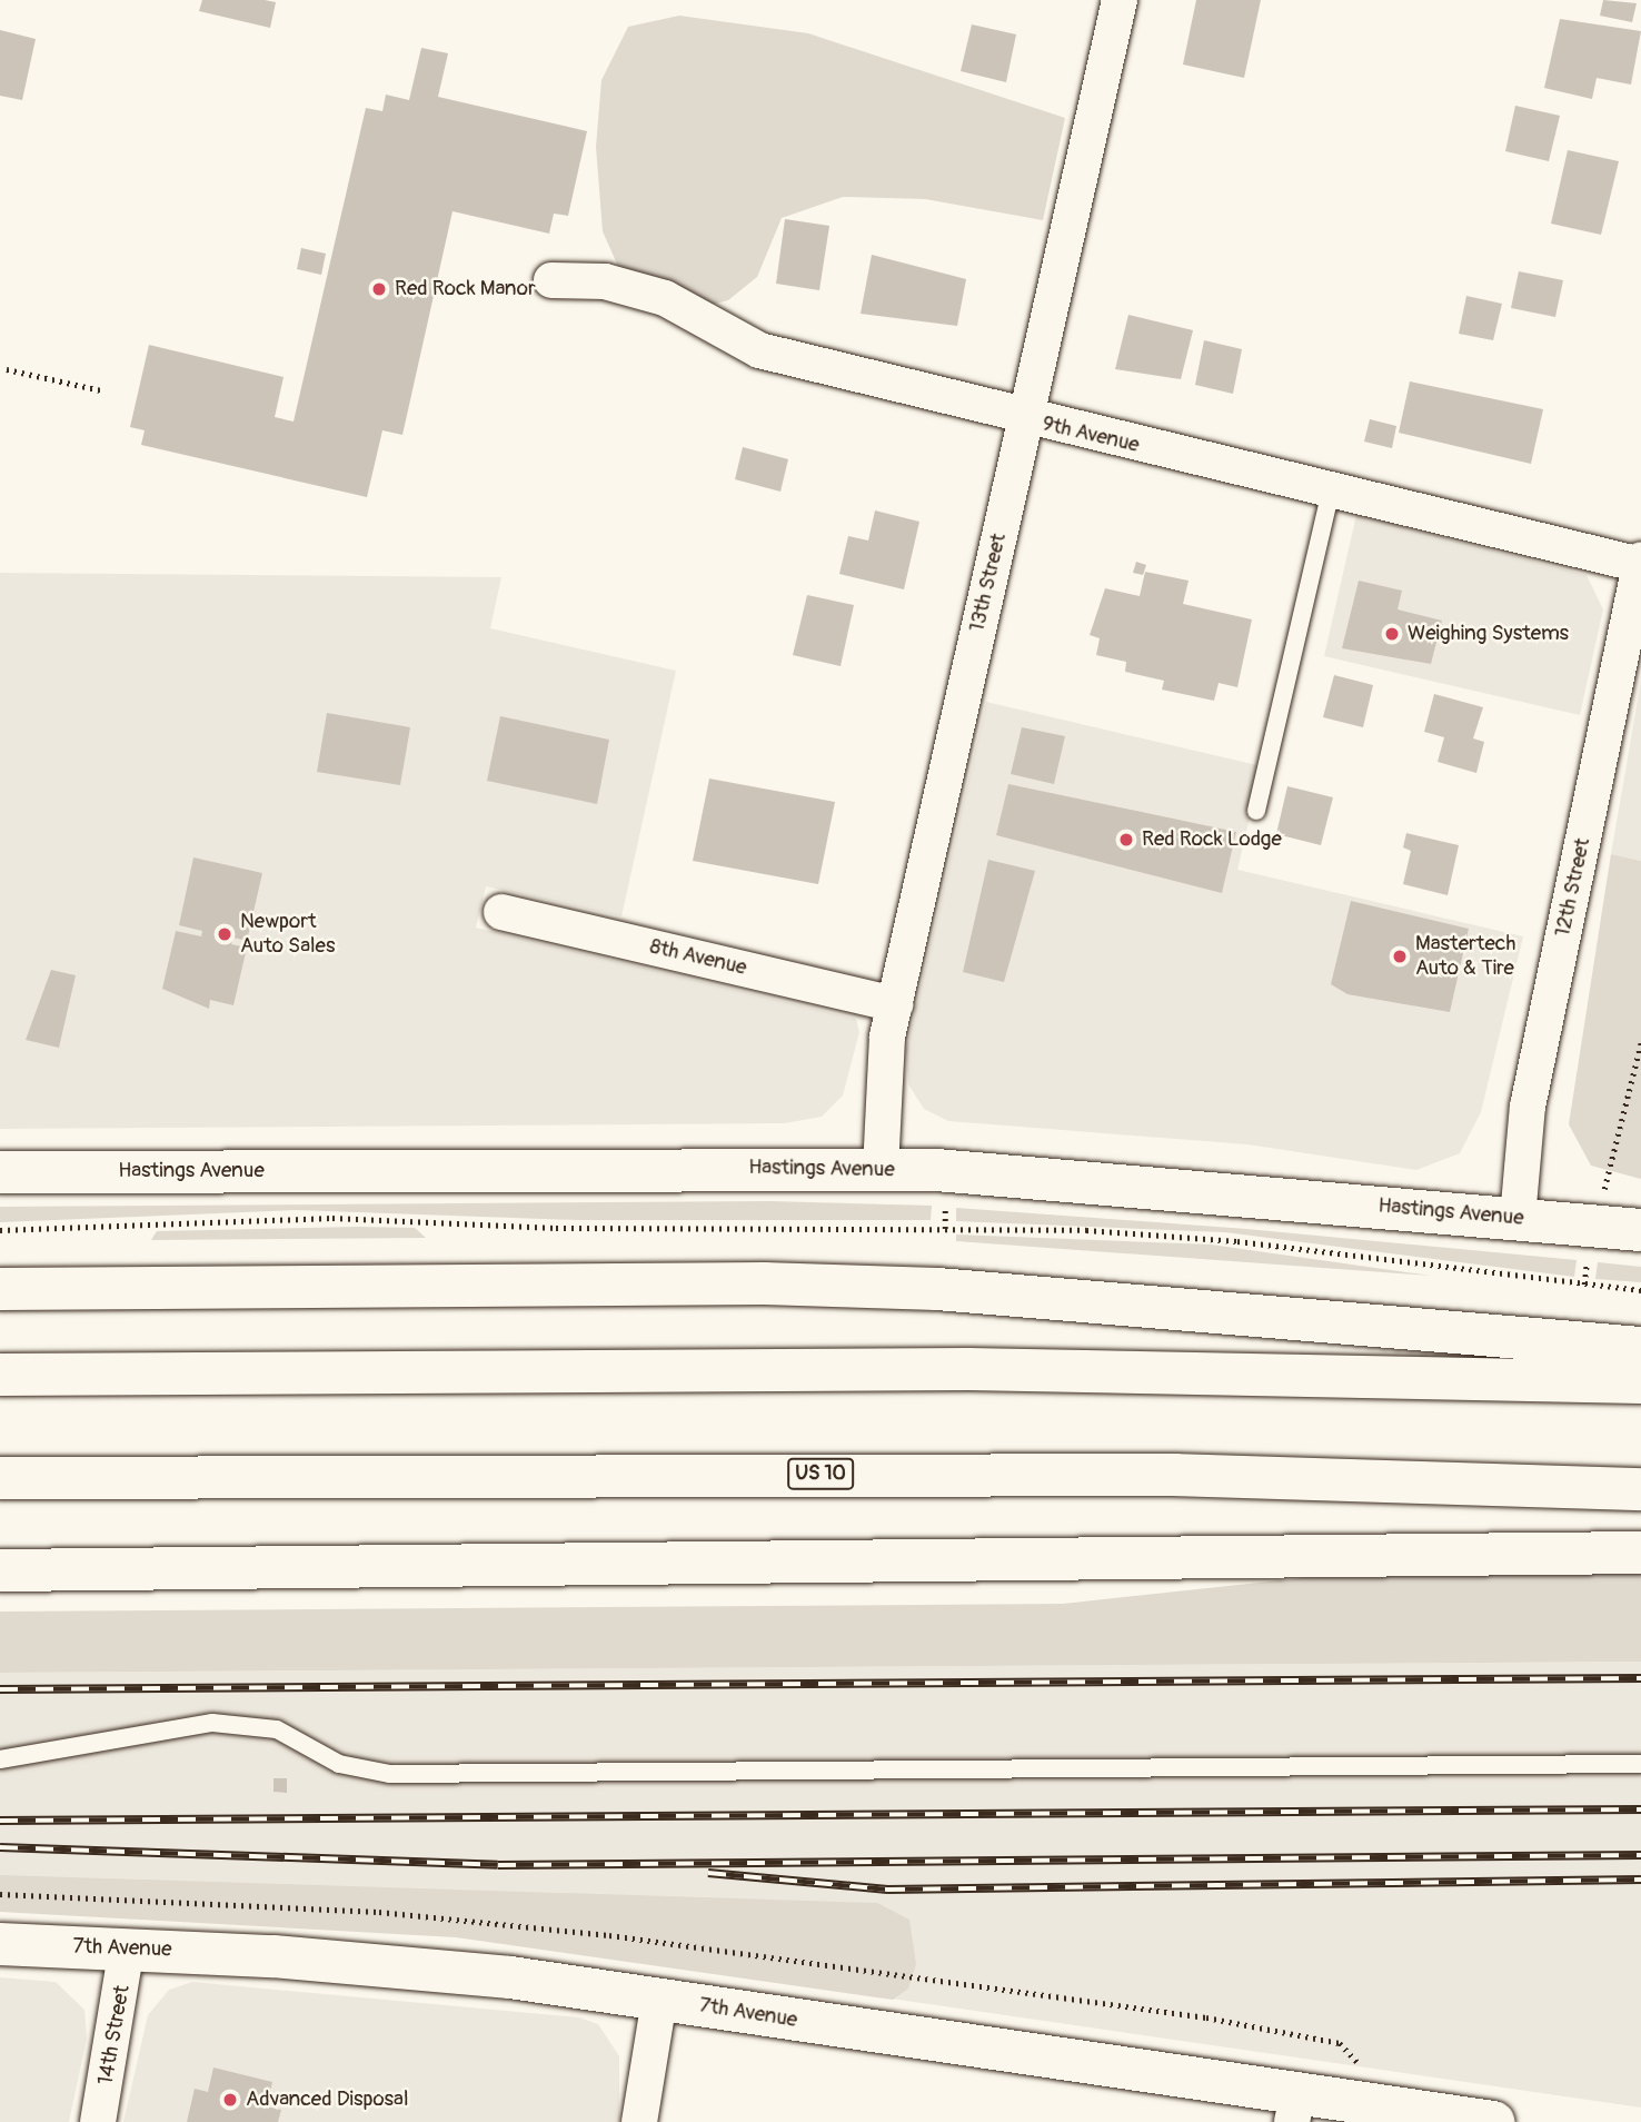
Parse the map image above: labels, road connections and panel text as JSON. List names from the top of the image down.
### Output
{
  "streets": {
    "main road": ["Hastings Avenue", "US 10", "7th Avenue"],
    "street": [
      "9th Avenue",
      "13th Street",
      "12th Street",
      "8th Avenue",
      "14th Street"
    ]
  },
  "crossings": [
    ["9th Avenue", "13th Street"],
    ["9th Avenue", "12th Street"],
    ["13th Street", "8th Avenue"],
    ["13th Street", "Hastings Avenue"],
    ["12th Street", "Hastings Avenue"],
    ["7th Avenue", "14th Street"]
  ],
  "places": [
    "Red Rock Manor",
    "Weighing Systems",
    "Red Rock Lodge",
    "Newport Auto Sales",
    "Mastertech Auto & Tire",
    "Advanced Disposal"
  ]
}
